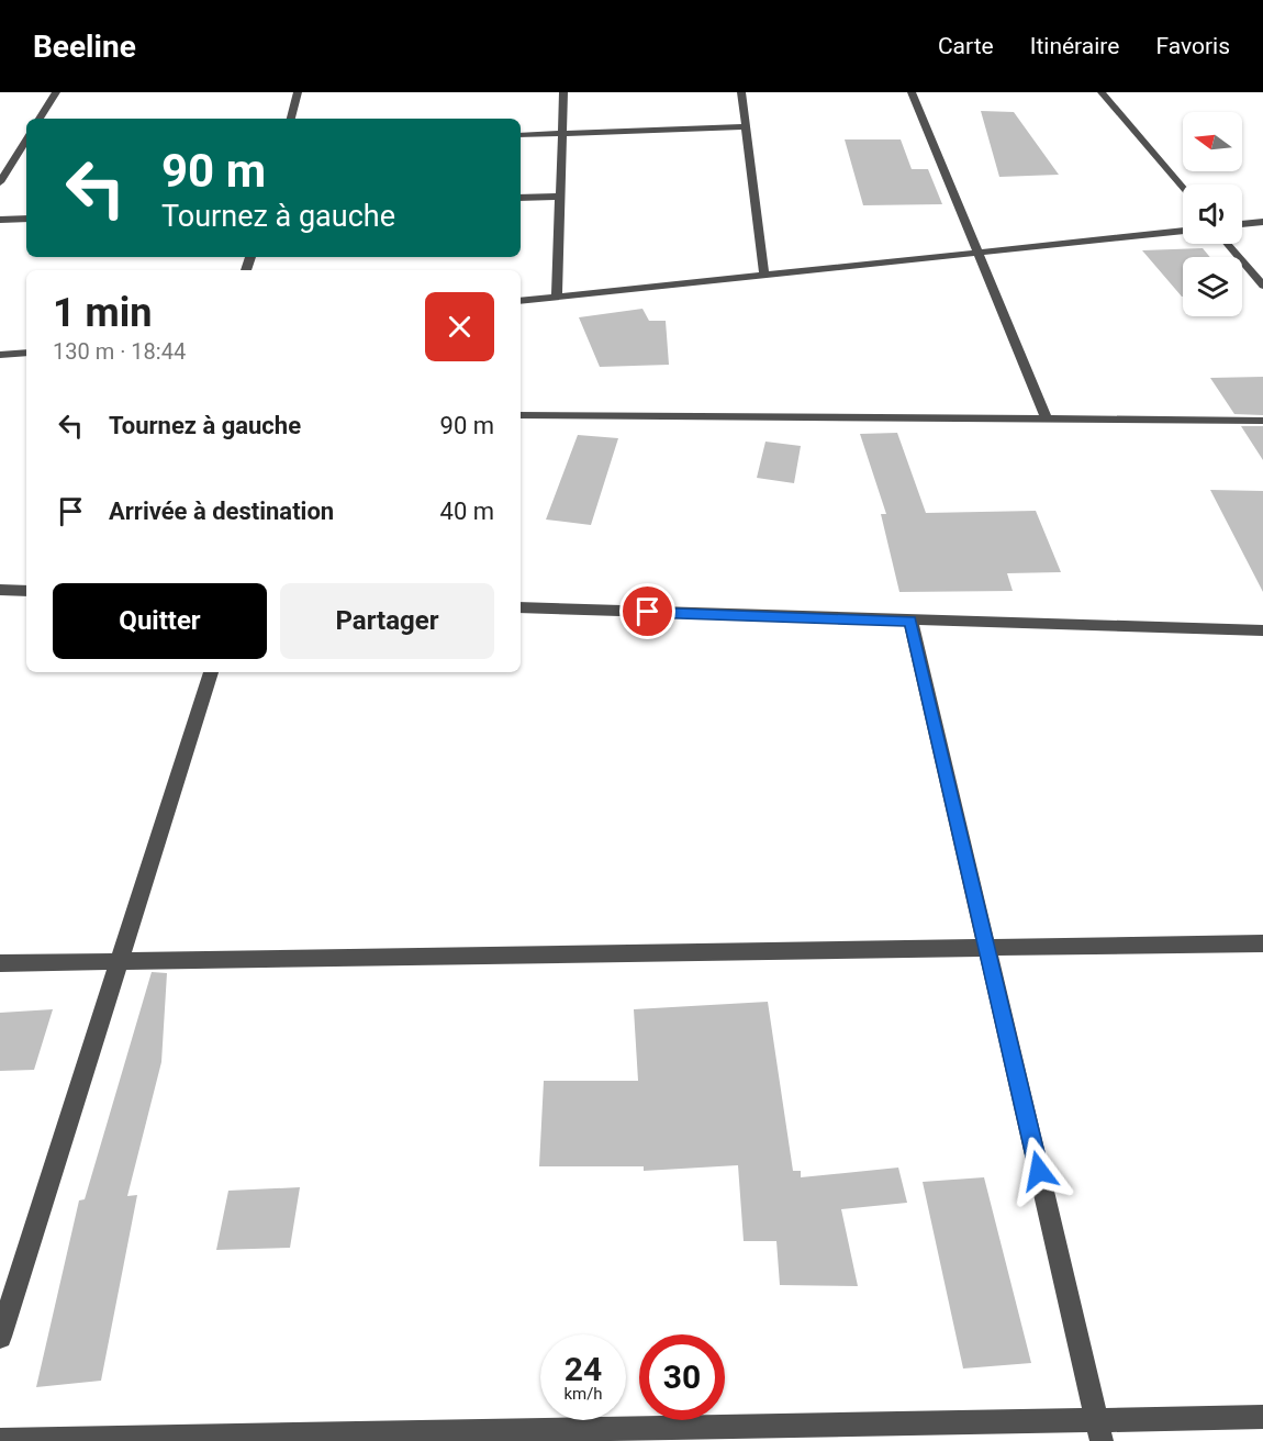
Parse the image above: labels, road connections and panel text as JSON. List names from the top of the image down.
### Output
{
  "north": "left",
  "page": {
    "header": "Beeline",
    "nav": ["Carte", "Itinéraire", "Favoris"],
    "turn": ["90 m", "Tournez à gauche"],
    "heading": ["1 min", "130 m · 18:44"],
    "list": [
      {
        "name": "Tournez à gauche",
        "value": "90 m"
      },
      {
        "name": "Arrivée à destination",
        "value": "40 m"
      }
    ],
    "buttons": ["Quitter", "Partager"],
    "speed": "24 km/h",
    "limit": "30"
  }
}
